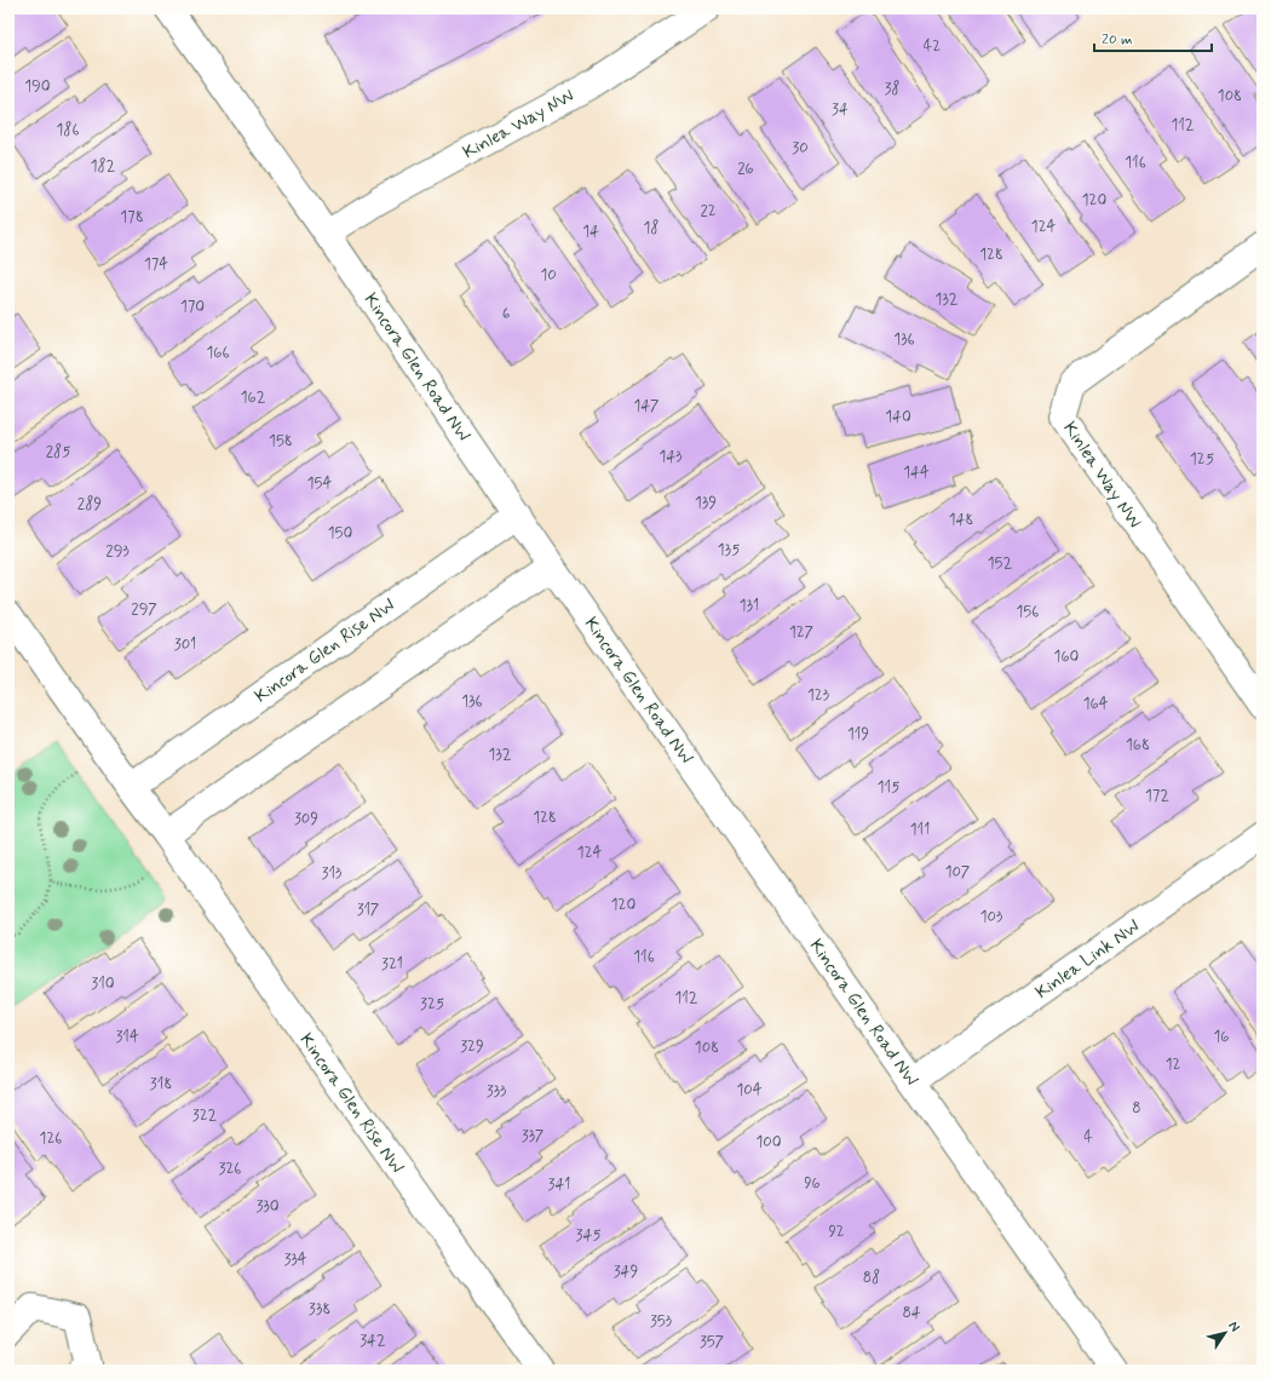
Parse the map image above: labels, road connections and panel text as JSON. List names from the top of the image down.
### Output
{
  "streets": {
    "street": [
      "Kinlea Way NW",
      "Kincora Glen Road NW",
      "Kincora Glen Rise NW",
      "Kinlea Link NW"
    ]
  },
  "crossings": [
    ["Kinlea Way NW", "Kincora Glen Road NW"],
    ["Kincora Glen Road NW", "Kincora Glen Rise NW"],
    ["Kincora Glen Road NW", "Kinlea Link NW"]
  ],
  "house_numbers": [
    "42",
    "190",
    "38",
    "108",
    "34",
    "112",
    "186",
    "30",
    "116",
    "182",
    "26",
    "120",
    "22",
    "178",
    "124",
    "18",
    "14",
    "128",
    "174",
    "10",
    "132",
    "170",
    "6",
    "136",
    "166",
    "162",
    "147",
    "140",
    "158",
    "285",
    "143",
    "125",
    "144",
    "154",
    "139",
    "289",
    "148",
    "150",
    "135",
    "293",
    "152",
    "131",
    "297",
    "156",
    "127",
    "301",
    "160",
    "123",
    "136",
    "164",
    "119",
    "168",
    "132",
    "115",
    "172",
    "128",
    "309",
    "111",
    "124",
    "107",
    "313",
    "120",
    "317",
    "103",
    "116",
    "321",
    "310",
    "112",
    "325",
    "314",
    "16",
    "329",
    "108",
    "12",
    "318",
    "104",
    "333",
    "8",
    "322",
    "337",
    "4",
    "126",
    "100",
    "326",
    "96",
    "341",
    "330",
    "92",
    "345",
    "334",
    "349",
    "88",
    "338",
    "84",
    "353",
    "342",
    "357"
  ],
  "scale_bar": "20 m",
  "north": "top right"
}
